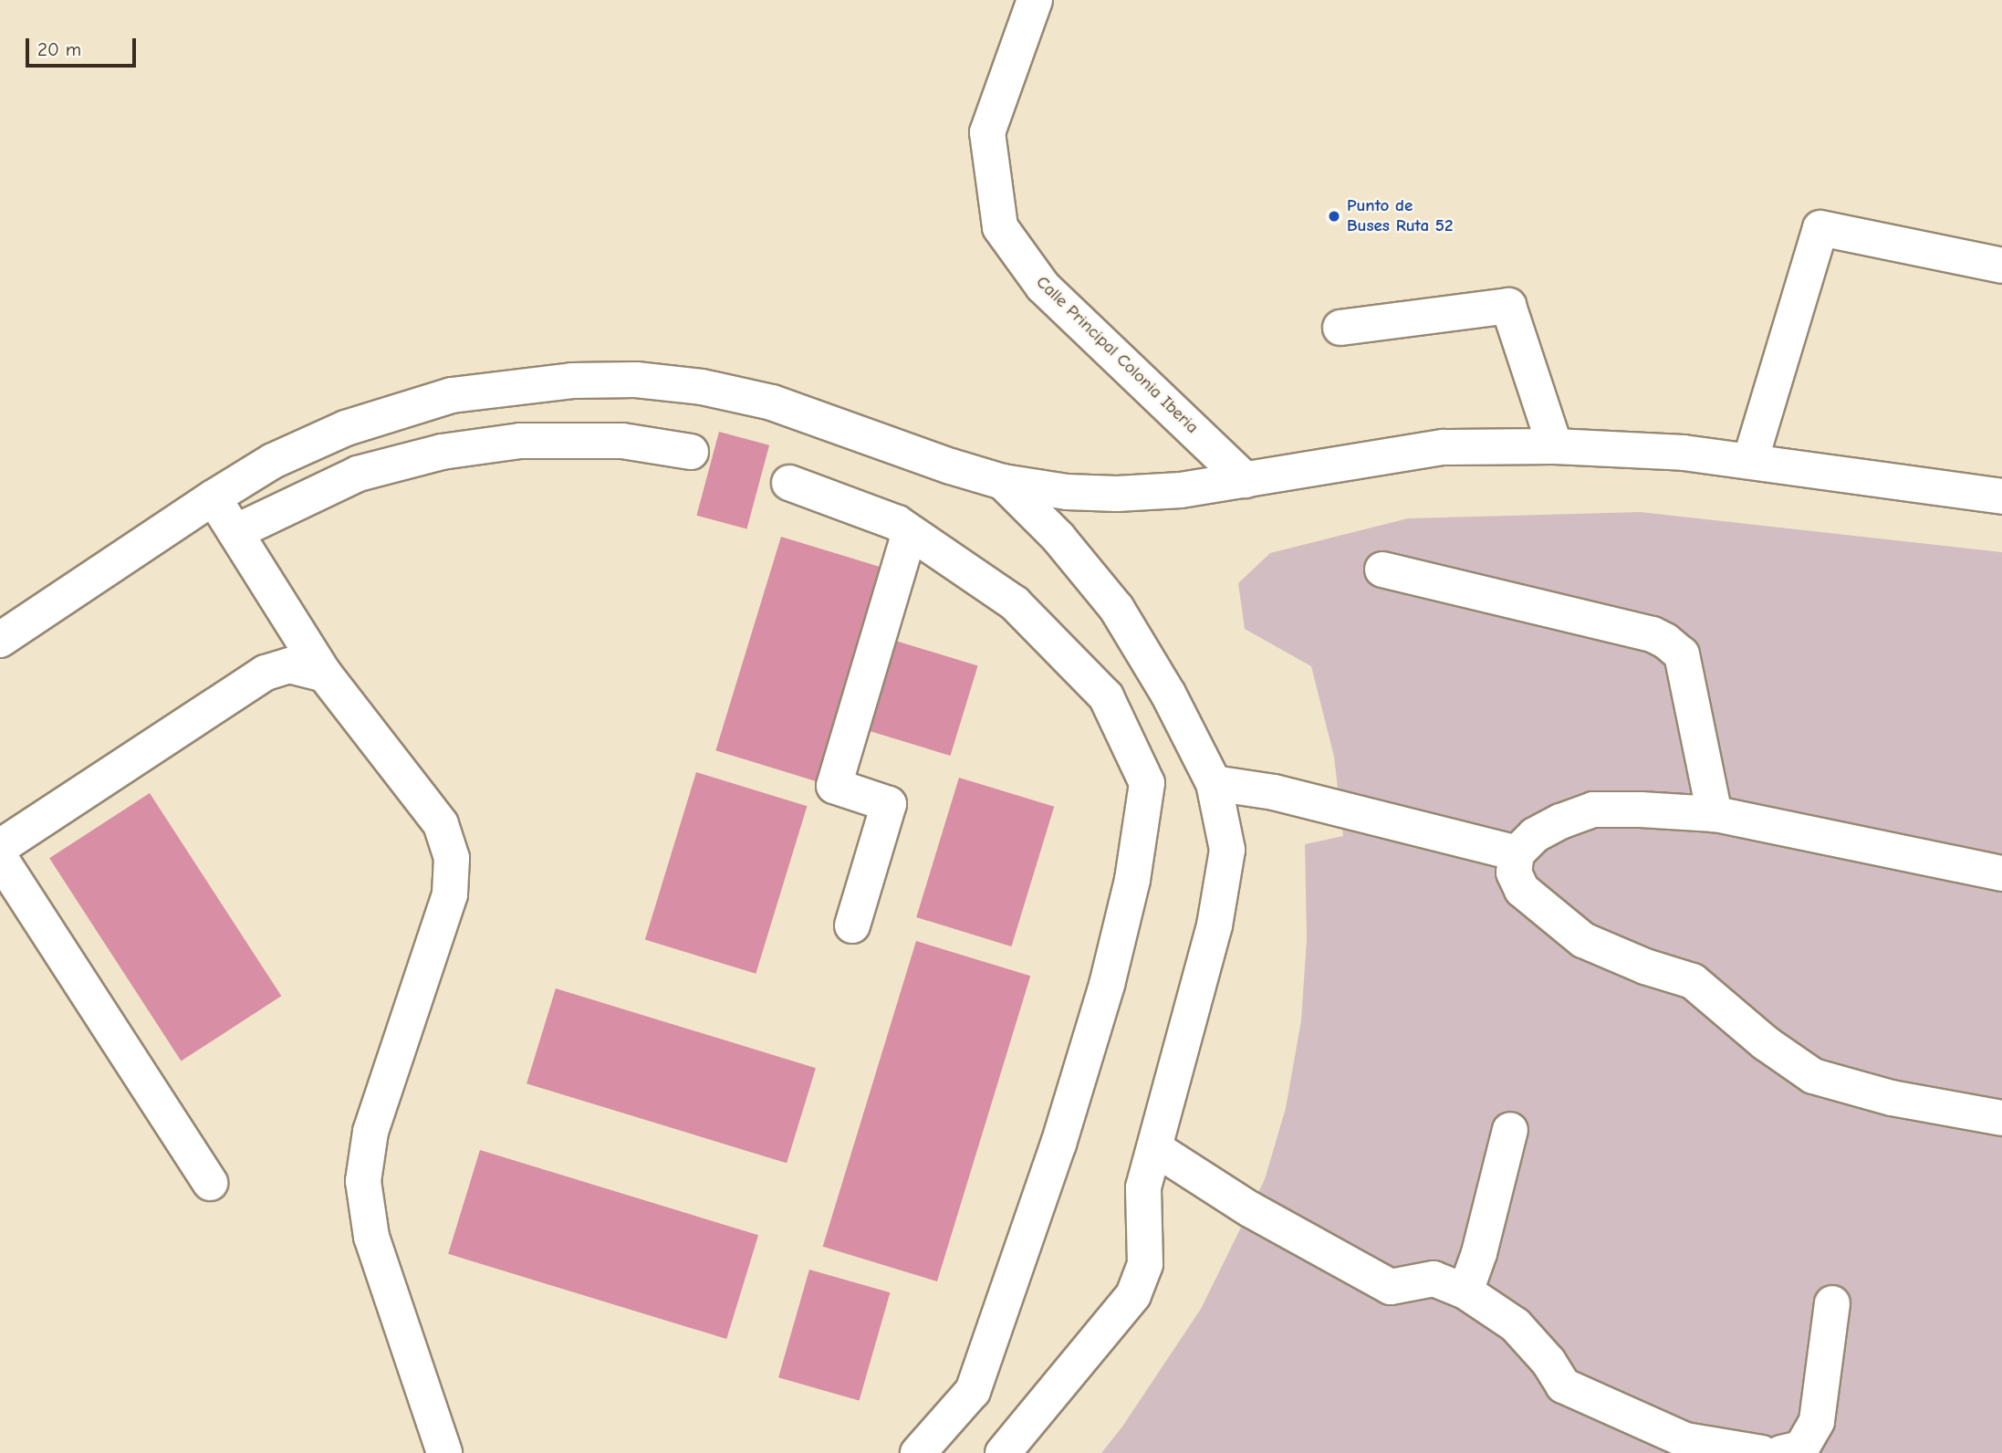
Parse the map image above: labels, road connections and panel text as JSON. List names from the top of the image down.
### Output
{
  "streets": {
    "street": ["Calle Principal Colonia Iberia"]
  },
  "places": ["Punto de Buses Ruta 52"],
  "scale_bar": "20 m"
}
